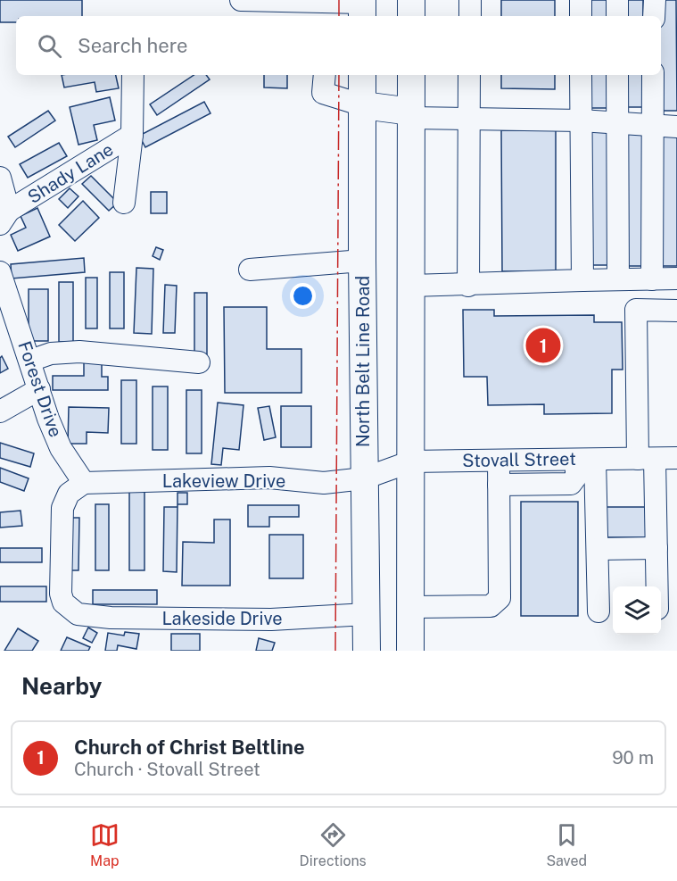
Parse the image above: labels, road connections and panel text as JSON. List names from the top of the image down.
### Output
{
  "streets": {
    "main road": ["North Belt Line Road"],
    "street": [
      "Shady Lane",
      "Forest Drive",
      "Stovall Street",
      "Lakeview Drive",
      "Lakeside Drive"
    ]
  },
  "crossings": [
    ["North Belt Line Road", "Stovall Street"],
    ["North Belt Line Road", "Lakeview Drive"],
    ["North Belt Line Road", "Lakeside Drive"],
    ["Forest Drive", "Lakeview Drive"],
    ["Forest Drive", "Lakeside Drive"],
    ["Stovall Street", "Lakeview Drive"],
    ["Lakeview Drive", "Lakeside Drive"]
  ],
  "page": {
    "search": "Search here",
    "pins": "1",
    "heading": "Nearby",
    "list": [
      {
        "mark": "1",
        "name": "Church of Christ Beltline",
        "note": "Church · Stovall Street",
        "value": "90 m"
      }
    ],
    "nav": ["Map", "Directions", "Saved"]
  }
}
